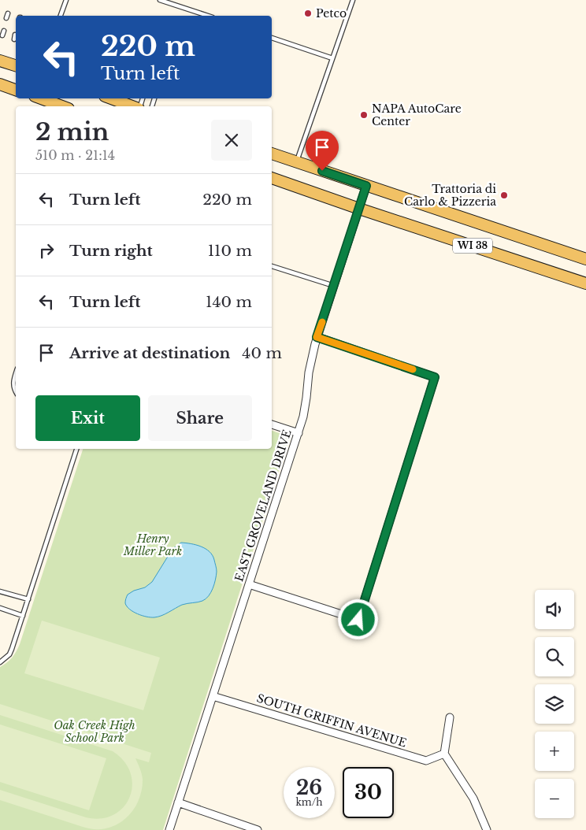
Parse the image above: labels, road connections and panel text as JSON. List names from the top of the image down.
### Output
{
  "streets": {
    "main road": ["WI 38"],
    "street": ["EAST GROVELAND DRIVE", "SOUTH GRIFFIN AVENUE"]
  },
  "crossings": [
    ["WI 38", "EAST GROVELAND DRIVE"],
    ["EAST GROVELAND DRIVE", "SOUTH GRIFFIN AVENUE"]
  ],
  "parks": ["Henry Miller Park", "Oak Creek High School Park"],
  "places": ["Petco", "NAPA AutoCare Center", "Trattoria di Carlo & Pizzeria"],
  "page": {
    "turn": ["220 m", "Turn left"],
    "heading": ["2 min", "510 m · 21:14"],
    "list": [
      {
        "name": "Turn left",
        "value": "220 m"
      },
      {
        "name": "Turn right",
        "value": "110 m"
      },
      {
        "name": "Turn left",
        "value": "140 m"
      },
      {
        "name": "Arrive at destination",
        "value": "40 m"
      }
    ],
    "buttons": ["Exit", "Share"],
    "map_buttons": ["+", "−"],
    "speed": "26 km/h",
    "limit": "30"
  }
}
